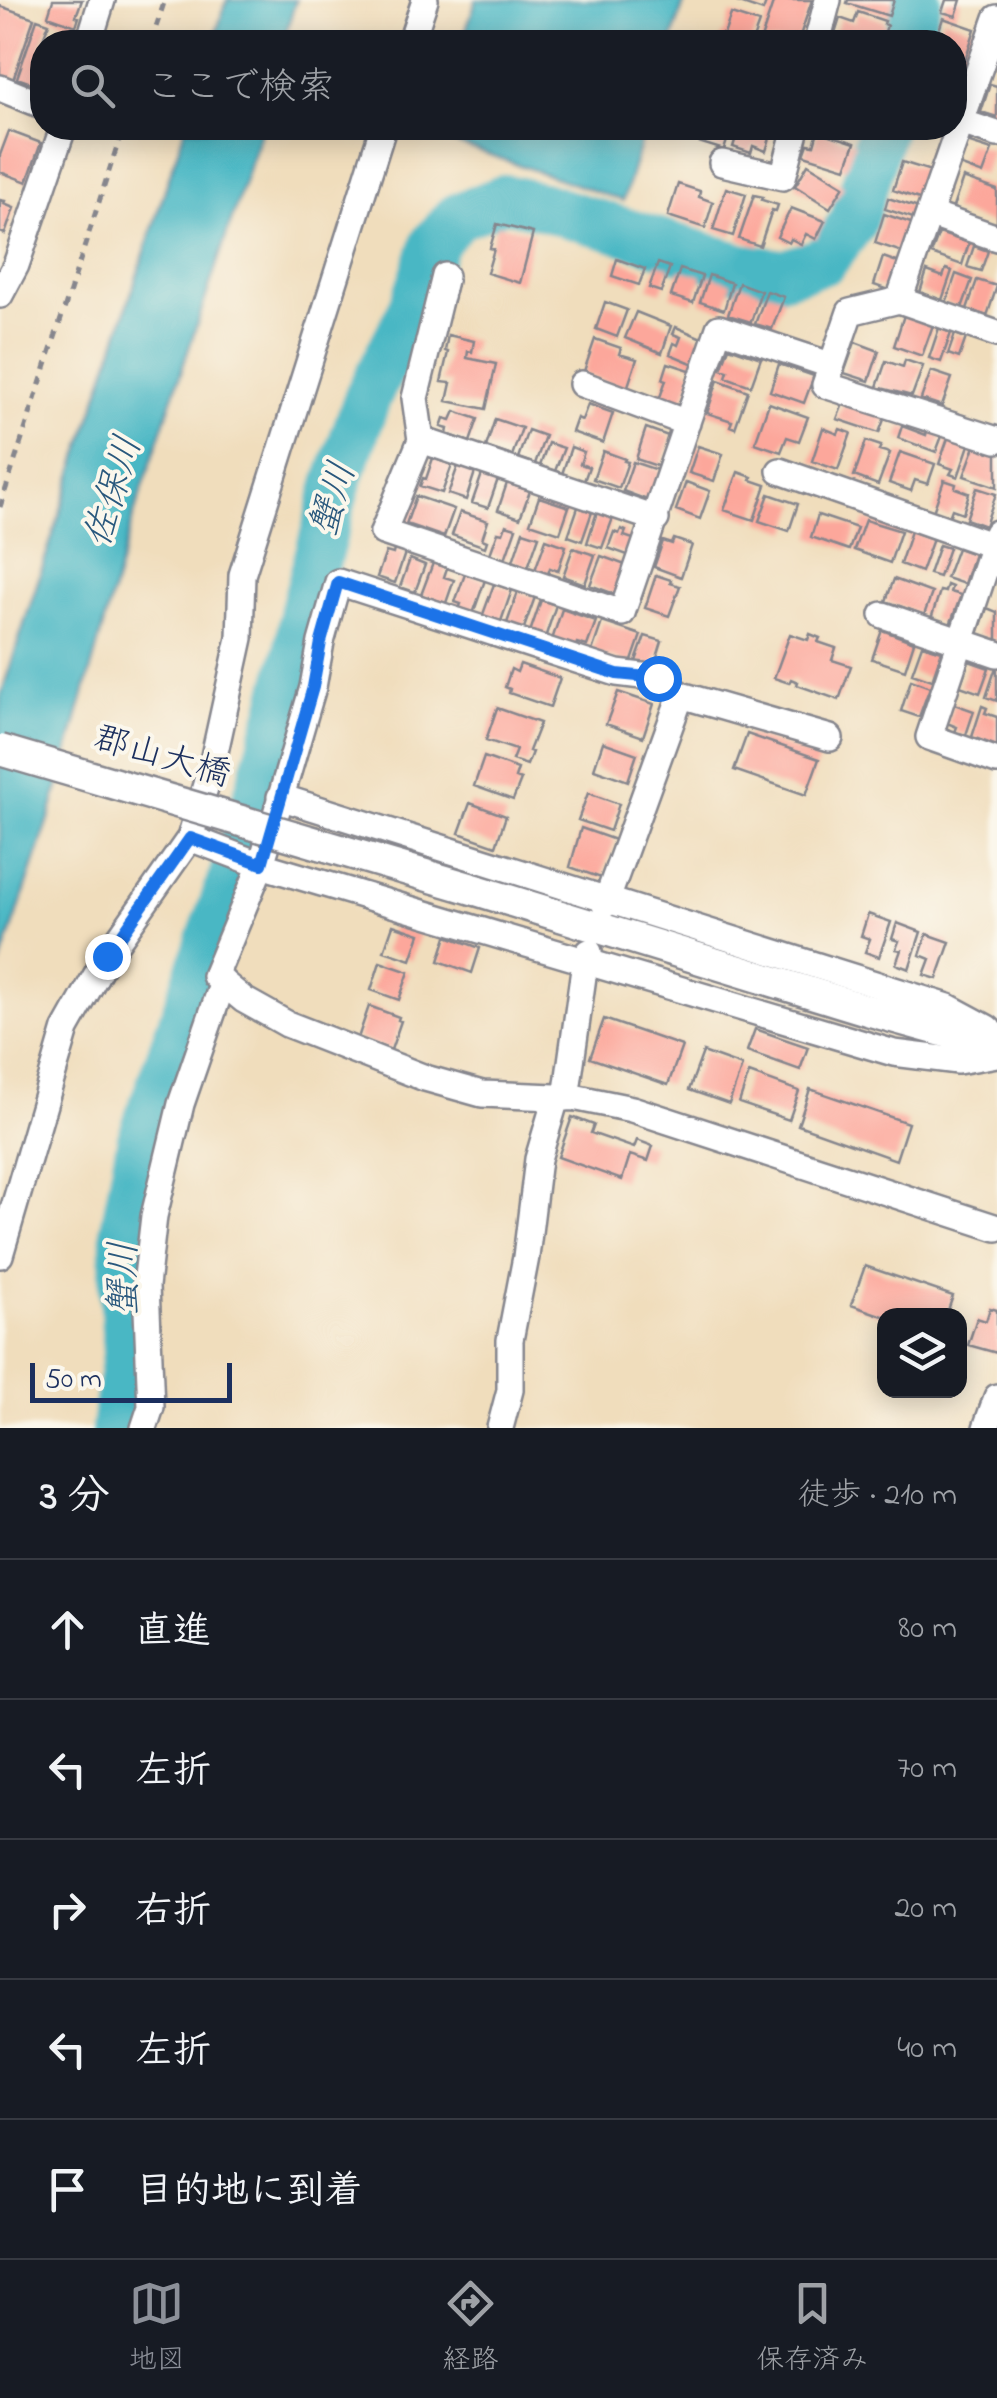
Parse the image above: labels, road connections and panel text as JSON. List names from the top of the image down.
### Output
{
  "streets": {
    "street": ["郡山大橋"]
  },
  "water": ["佐保川", "蟹川"],
  "scale_bar": "50 m",
  "page": {
    "search": "ここで検索",
    "scale": "50 m",
    "heading": ["3 分", "徒歩 · 210 m"],
    "list": [
      ["直進", "80 m"],
      ["左折", "70 m"],
      ["右折", "20 m"],
      ["左折", "40 m"],
      "目的地に到着"
    ],
    "nav": ["地図", "経路", "保存済み"]
  }
}
